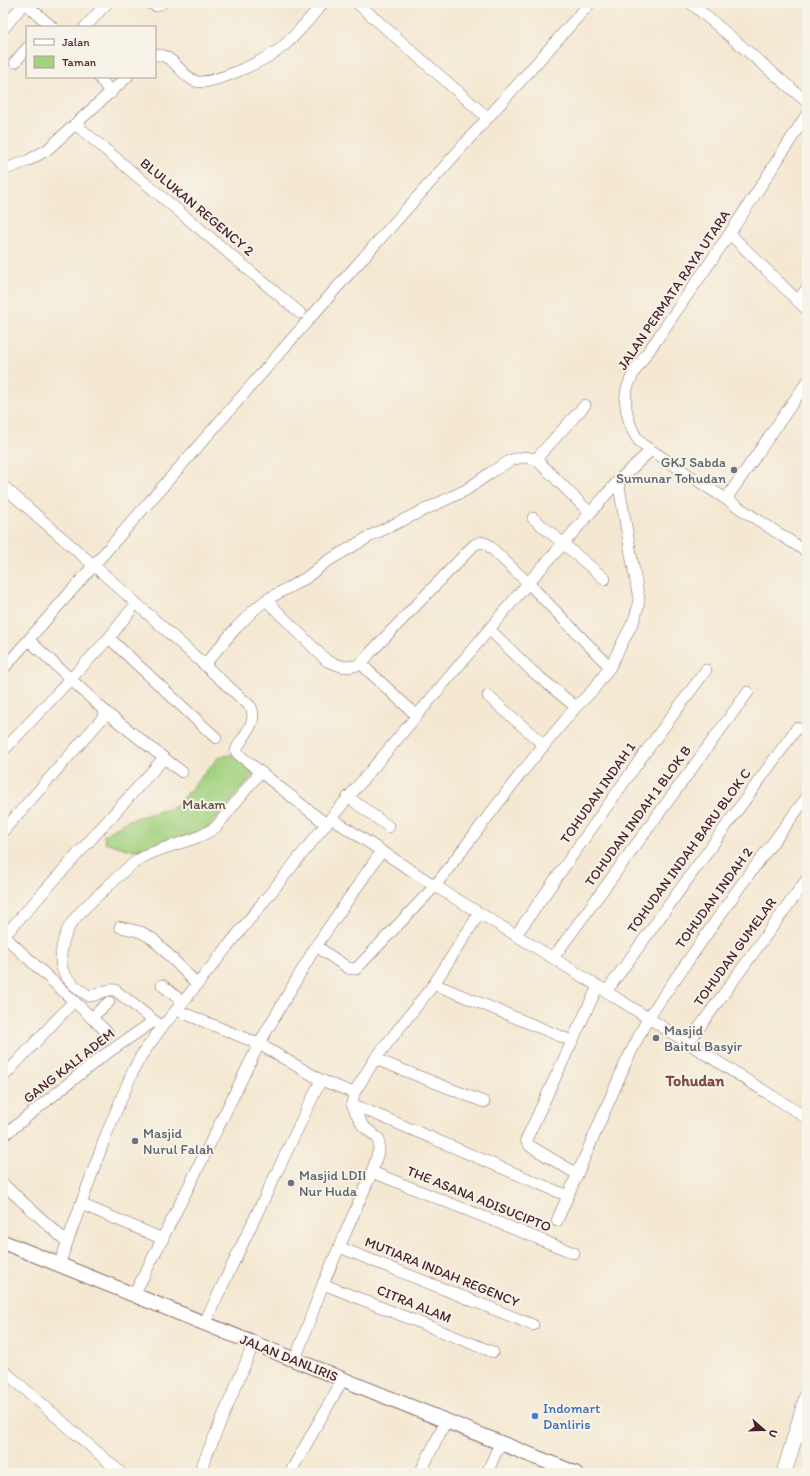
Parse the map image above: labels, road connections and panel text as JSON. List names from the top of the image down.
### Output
{
  "streets": {
    "street": [
      "BLULUKAN REGENCY 2",
      "JALAN PERMATA RAYA UTARA",
      "TOHUDAN INDAH 1",
      "TOHUDAN INDAH 1 BLOK B",
      "TOHUDAN INDAH BARU BLOK C",
      "TOHUDAN INDAH 2",
      "TOHUDAN GUMELAR",
      "GANG KALI ADEM",
      "THE ASANA ADISUCIPTO",
      "MUTIARA INDAH REGENCY",
      "CITRA ALAM",
      "JALAN DANLIRIS"
    ]
  },
  "crossings": [
    ["TOHUDAN INDAH BARU BLOK C", "TOHUDAN INDAH 2"]
  ],
  "districts": ["Tohudan"],
  "parks": ["Makam"],
  "places": [
    "GKJ Sabda Sumunar Tohudan",
    "Masjid Baitul Basyir",
    "Masjid Nurul Falah",
    "Masjid LDII Nur Huda",
    "Indomart Danliris"
  ],
  "legend": ["Jalan", "Taman"],
  "north": "right"
}
